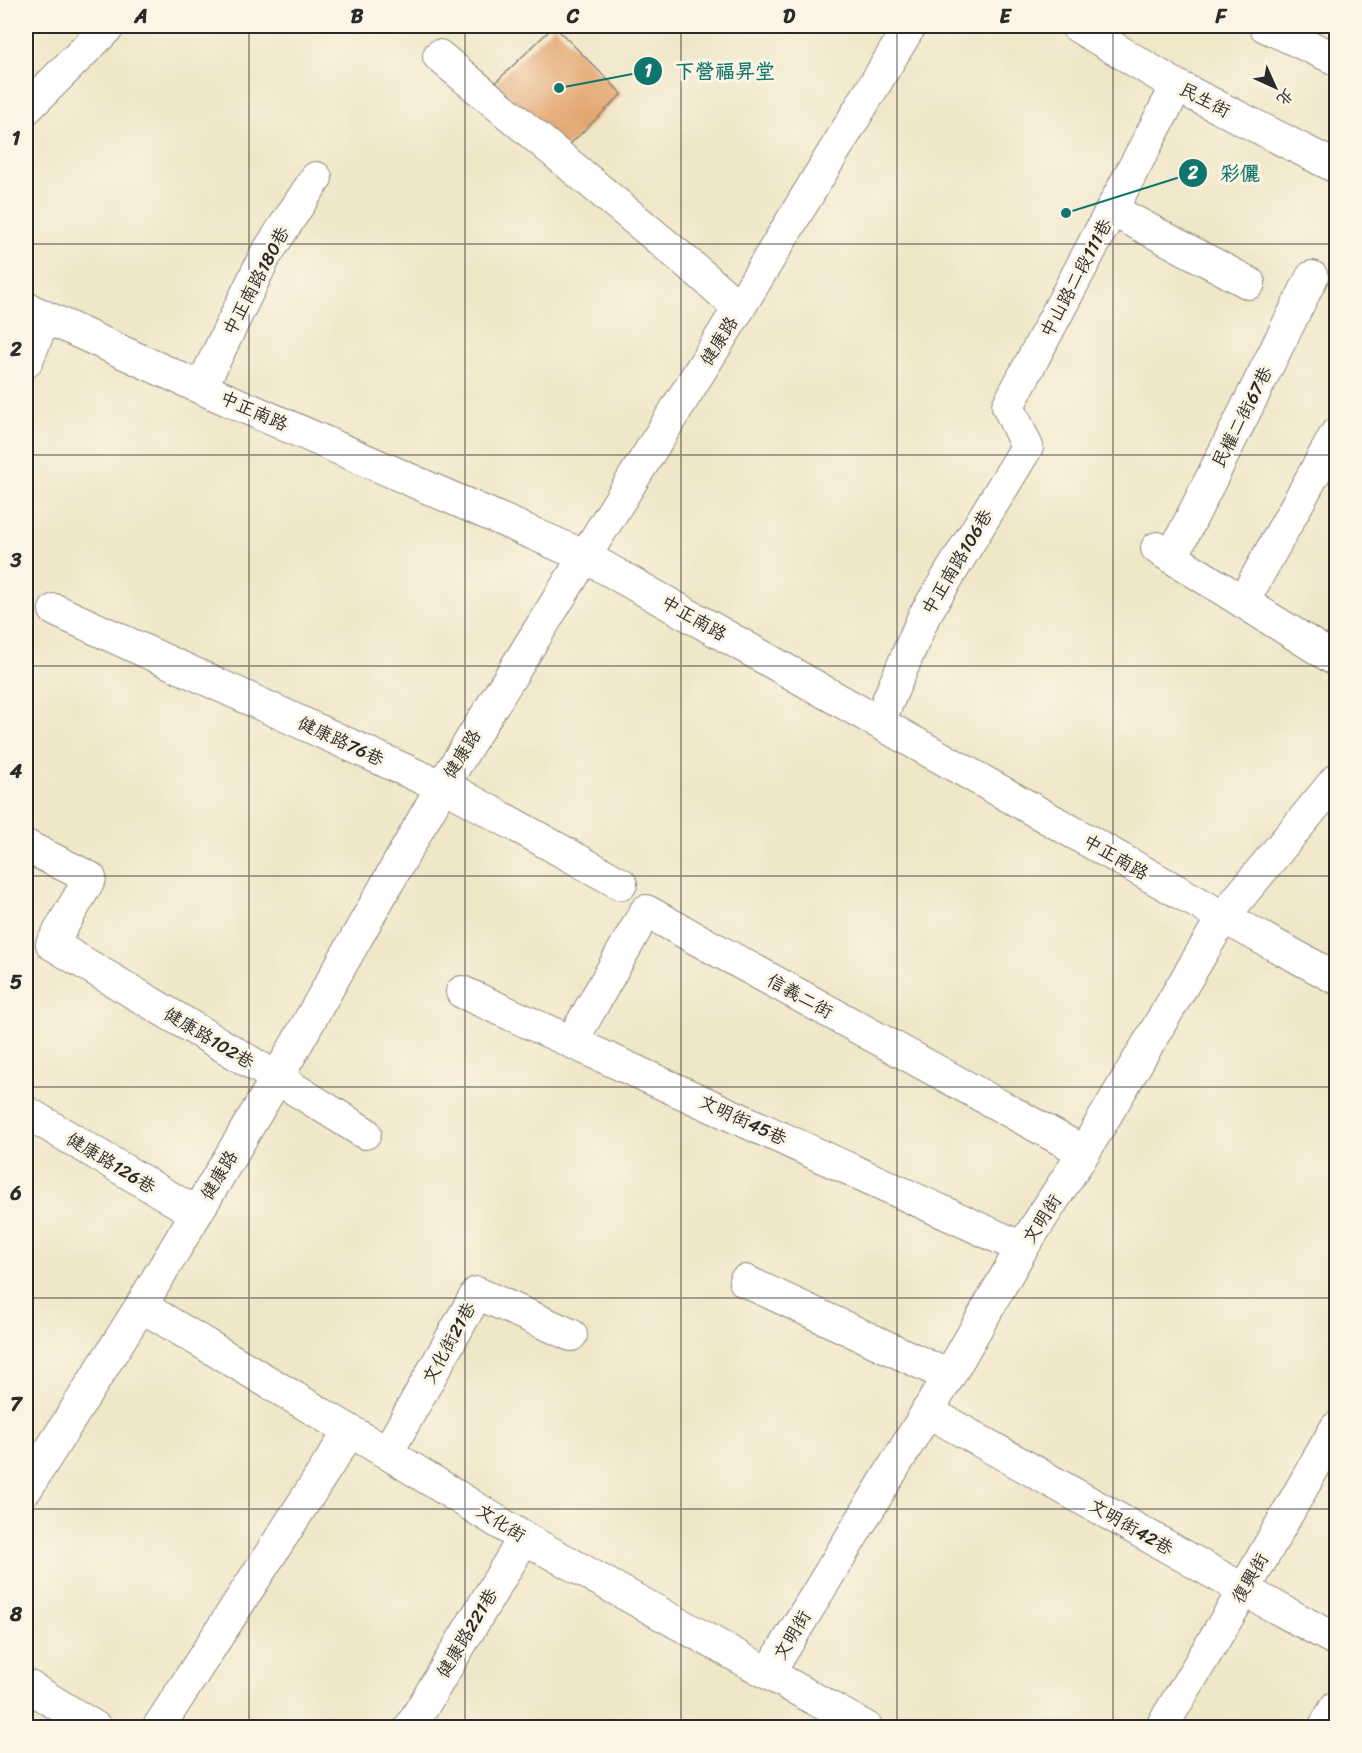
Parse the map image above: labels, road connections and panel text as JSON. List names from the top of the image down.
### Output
{
  "streets": {
    "street": [
      "民生街",
      "中山路二段111巷",
      "中正南路180巷",
      "健康路",
      "中正南路",
      "民權二街67巷",
      "中正南路106巷",
      "健康路76巷",
      "信義二街",
      "健康路102巷",
      "文明街45巷",
      "健康路126巷",
      "文明街",
      "文化街21巷",
      "文化街",
      "文明街42巷",
      "復興街",
      "健康路221巷"
    ]
  },
  "crossings": [
    ["民生街", "中山路二段111巷"],
    ["中山路二段111巷", "中正南路106巷"],
    ["中正南路180巷", "中正南路"],
    ["健康路", "中正南路"],
    ["健康路", "健康路76巷"],
    ["健康路", "健康路102巷"],
    ["健康路", "健康路126巷"],
    ["健康路", "文化街"],
    ["中正南路", "中正南路106巷"],
    ["中正南路", "文明街"],
    ["信義二街", "文明街45巷"],
    ["信義二街", "文明街"],
    ["文明街45巷", "文明街"],
    ["文明街", "文化街"],
    ["文明街", "文明街42巷"],
    ["文化街21巷", "文化街"],
    ["文化街", "健康路221巷"],
    ["文明街42巷", "復興街"]
  ],
  "places": ["下營福昇堂", "彩儷"],
  "north": "bottom right",
  "grid": {
    "columns": [
      "A",
      "B",
      "C",
      "D",
      "E",
      "F"
    ],
    "rows": [
      "1",
      "2",
      "3",
      "4",
      "5",
      "6",
      "7",
      "8"
    ]
  }
}
